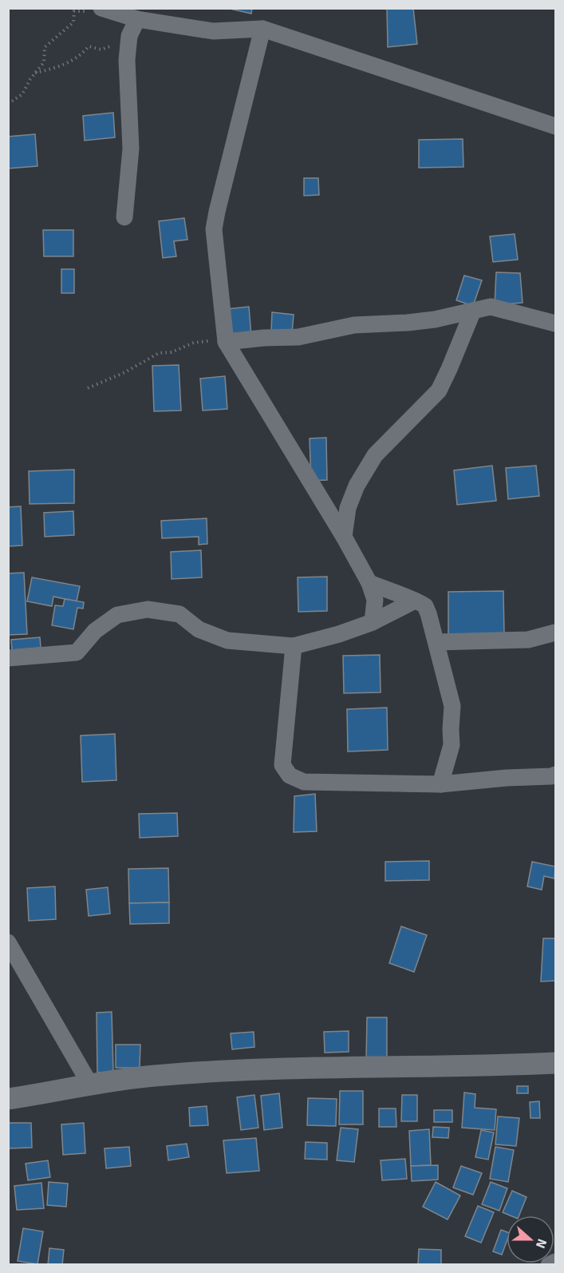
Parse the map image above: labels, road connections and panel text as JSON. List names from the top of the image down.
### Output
{
  "north": "right"
}
